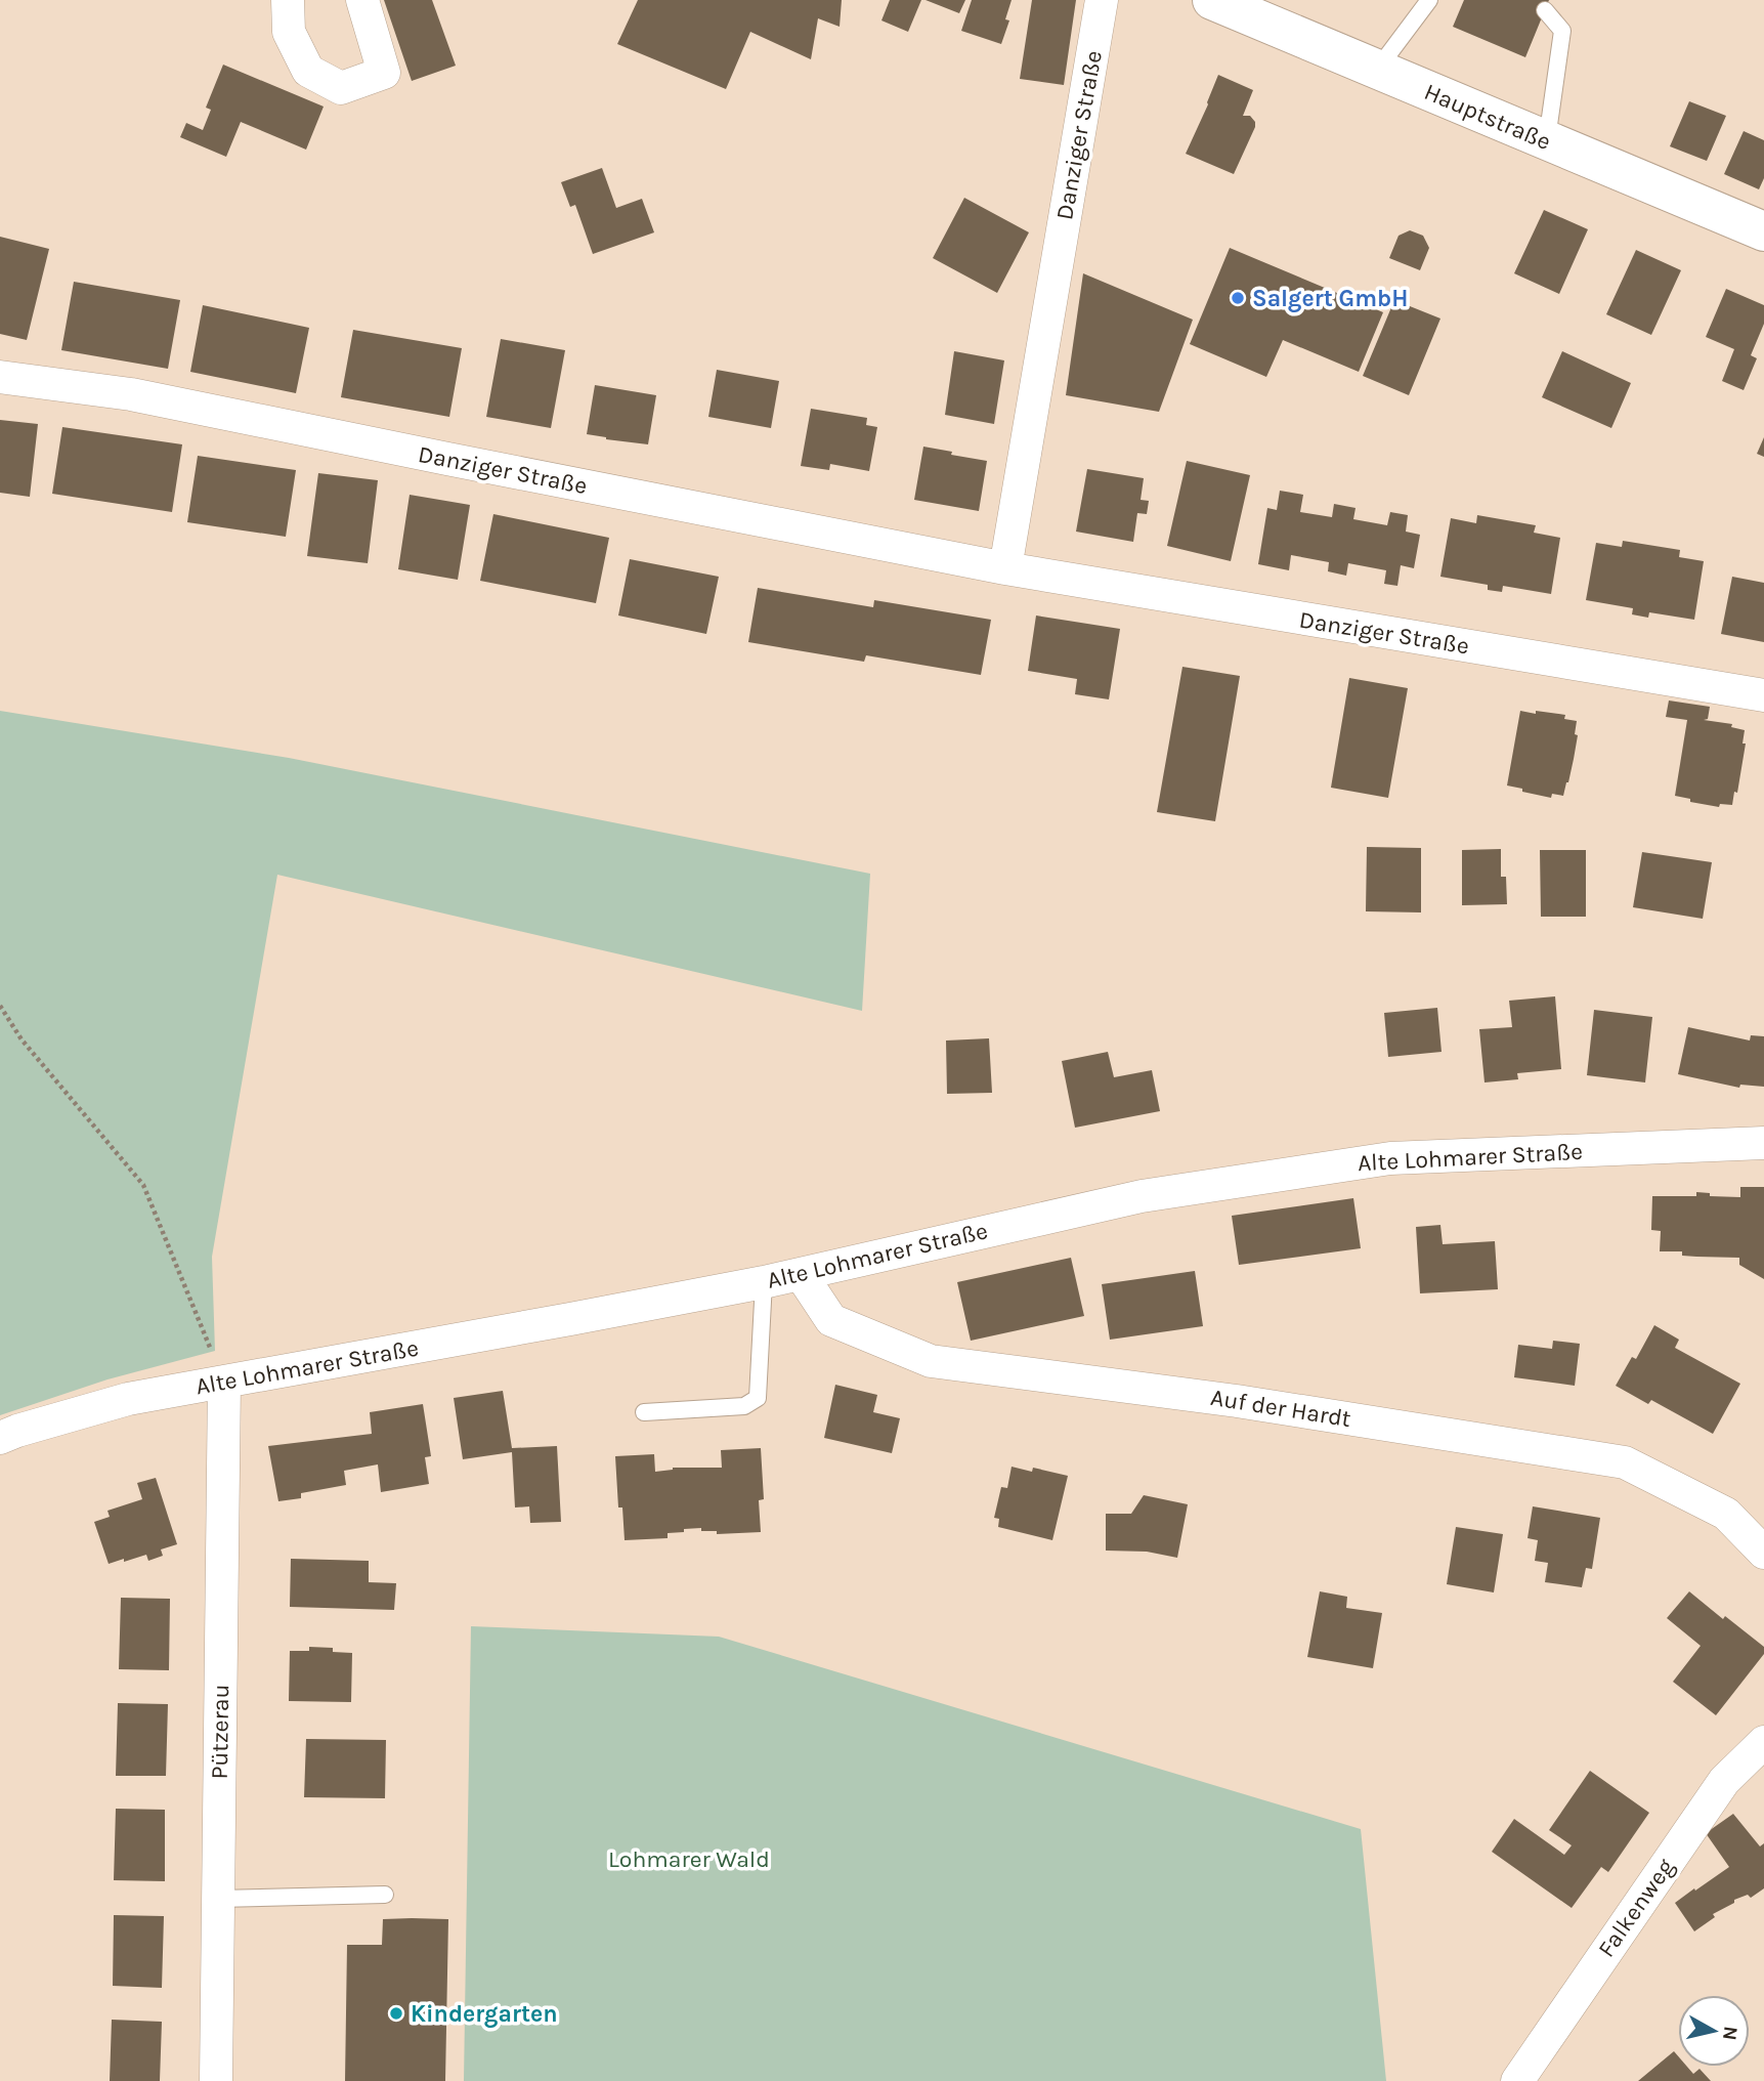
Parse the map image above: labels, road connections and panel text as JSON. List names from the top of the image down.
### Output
{
  "streets": {
    "main road": ["Hauptstraße"],
    "street": [
      "Danziger Straße",
      "Alte Lohmarer Straße",
      "Auf der Hardt",
      "Pützerau",
      "Falkenweg"
    ]
  },
  "crossings": [
    ["Alte Lohmarer Straße", "Auf der Hardt"],
    ["Alte Lohmarer Straße", "Pützerau"]
  ],
  "parks": ["Lohmarer Wald"],
  "places": ["Salgert GmbH", "Kindergarten"],
  "north": "right"
}
